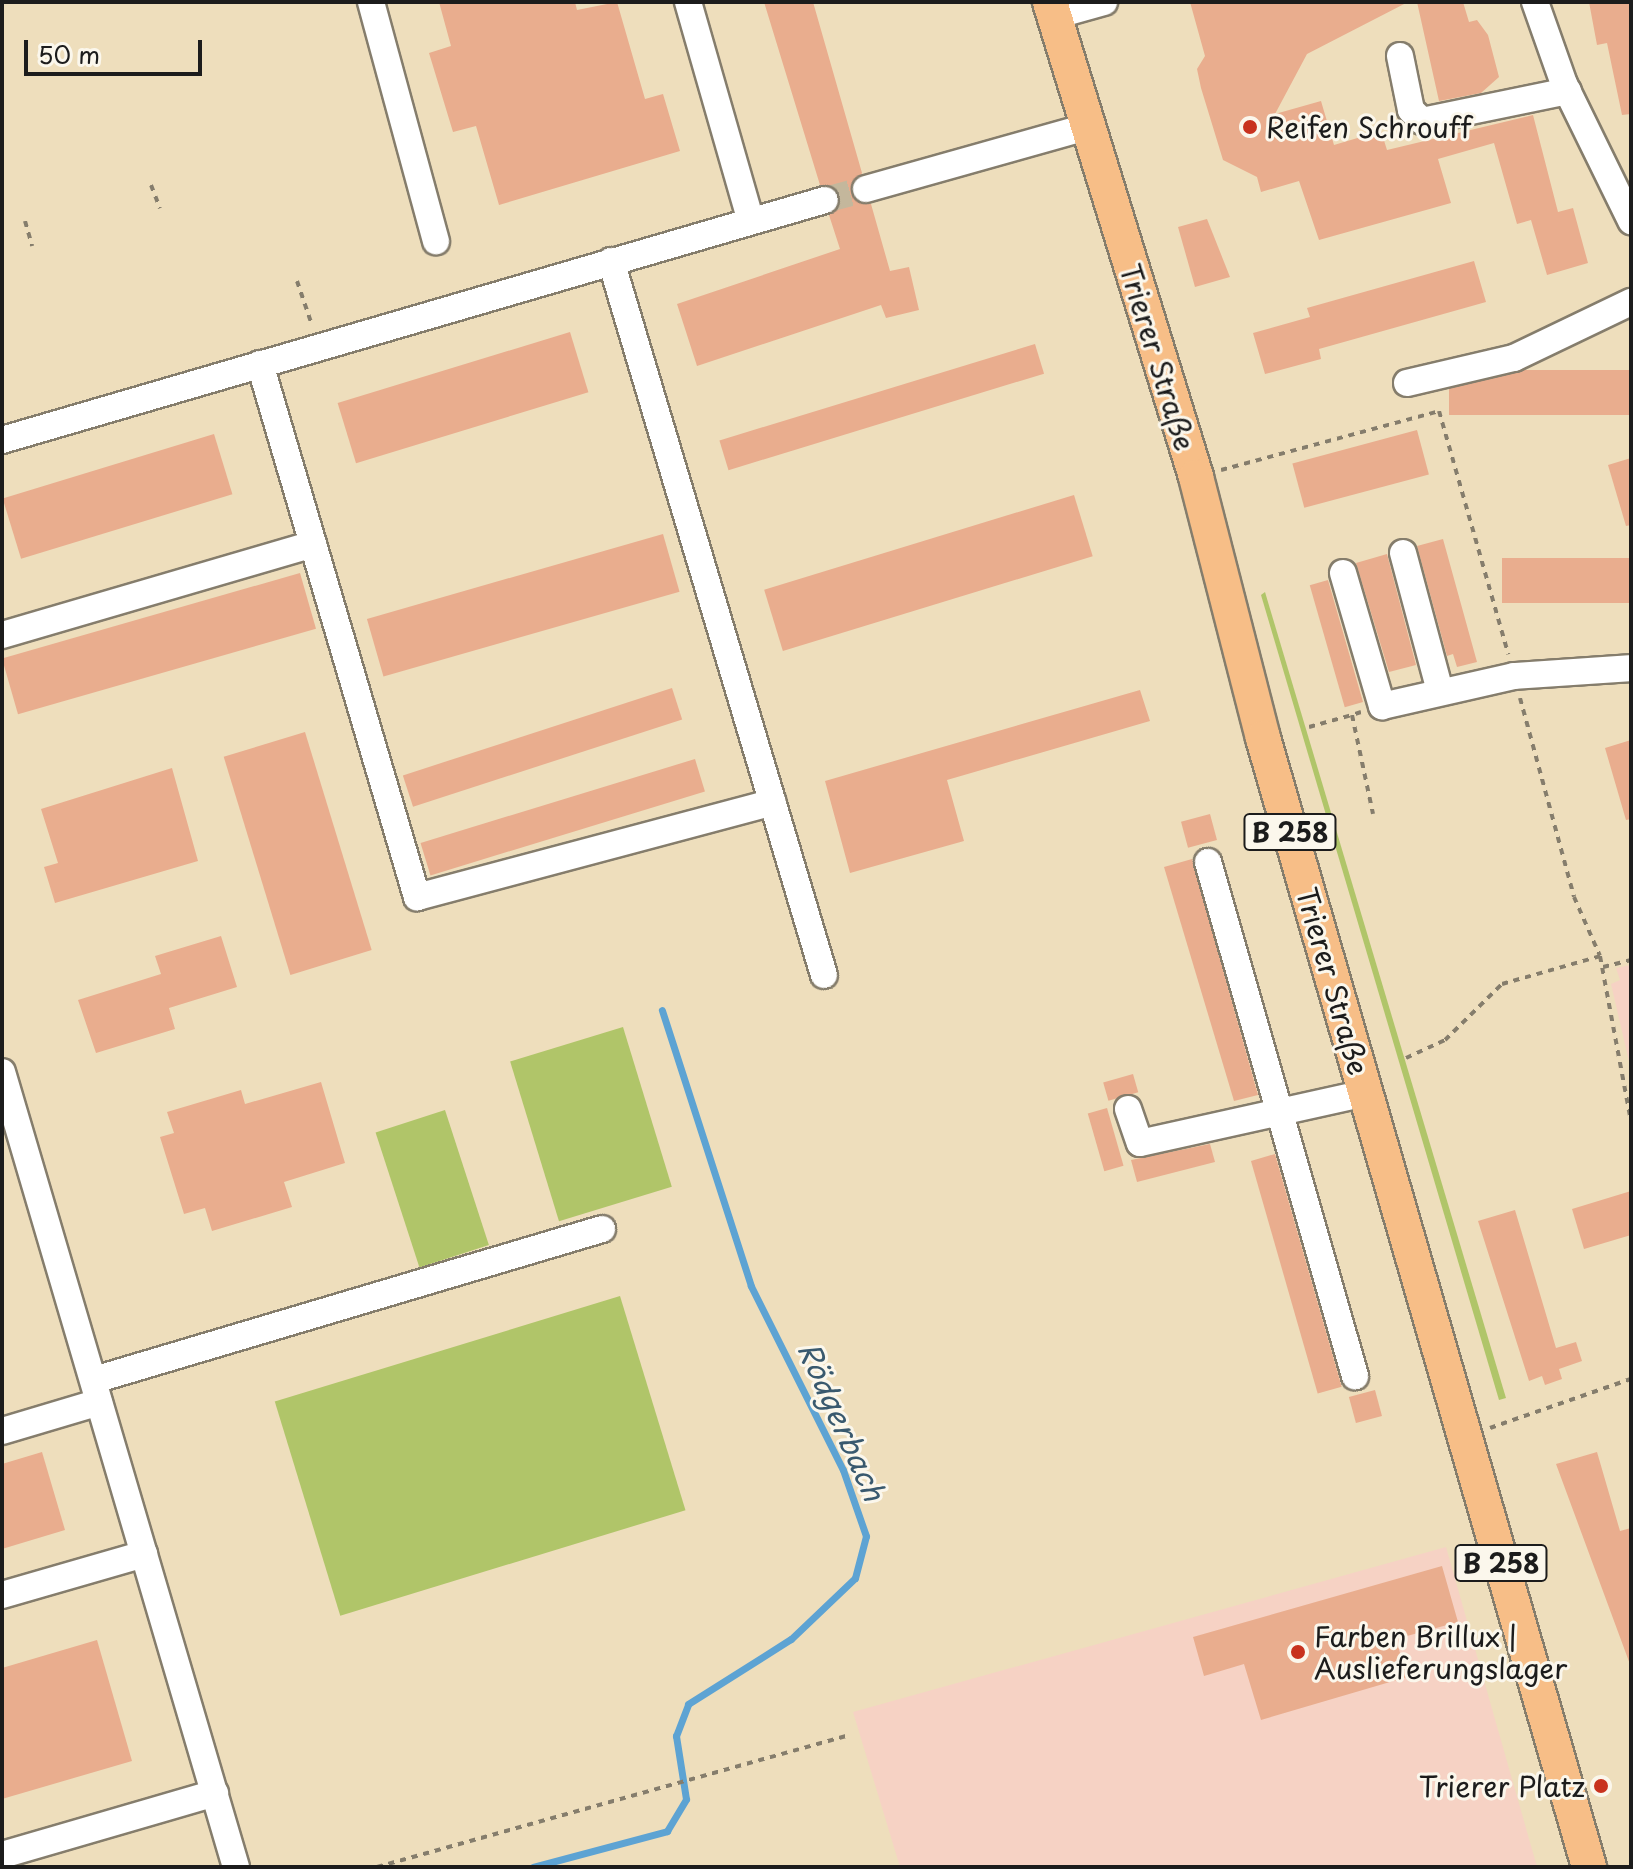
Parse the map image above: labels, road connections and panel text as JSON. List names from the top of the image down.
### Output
{
  "streets": {
    "main road": ["Trierer Straße", "B 258"]
  },
  "water": ["Rödgerbach"],
  "places": ["Reifen Schrouff", "Farben Brillux | Auslieferungslager", "Trierer Platz"],
  "scale_bar": "50 m"
}
